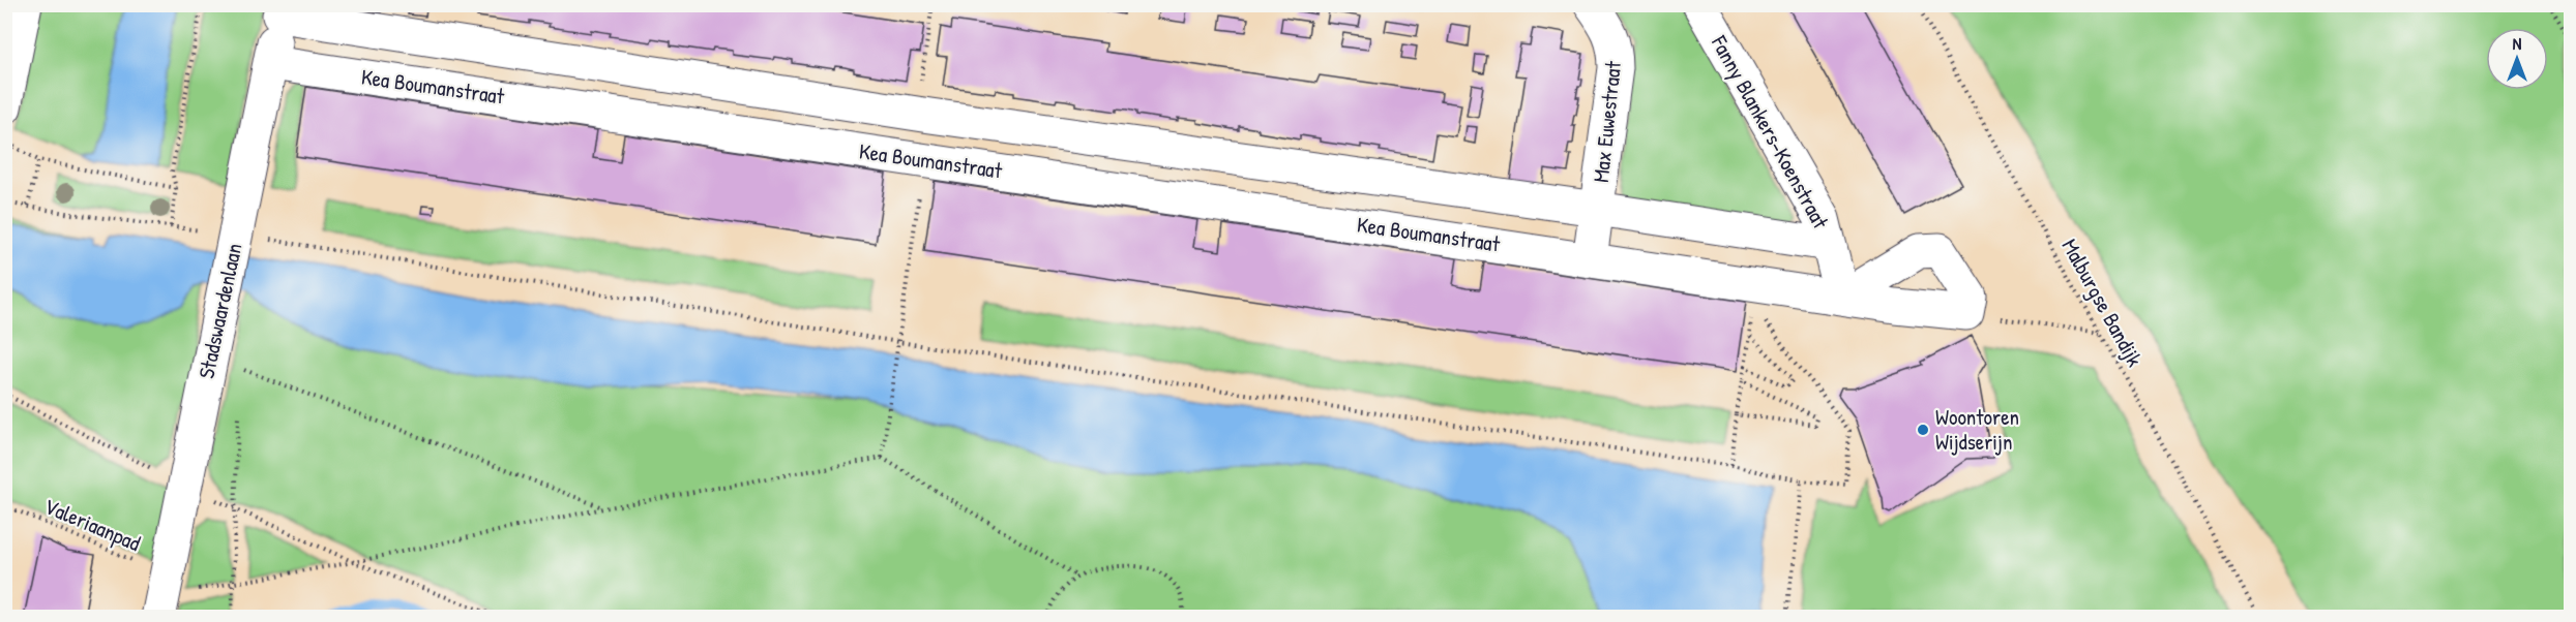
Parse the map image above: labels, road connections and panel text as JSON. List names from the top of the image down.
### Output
{
  "streets": {
    "street": [
      "Kea Boumanstraat",
      "Max Euwestraat",
      "Fanny Blankers-Koenstraat",
      "Stadswaardenlaan"
    ],
    "path": ["Malburgse Bandijk", "Valeriaanpad"]
  },
  "crossings": [
    ["Kea Boumanstraat", "Max Euwestraat"],
    ["Kea Boumanstraat", "Fanny Blankers-Koenstraat"],
    ["Kea Boumanstraat", "Stadswaardenlaan"],
    ["Stadswaardenlaan", "Valeriaanpad"]
  ],
  "places": ["Woontoren Wijdserijn"],
  "north": "top"
}
